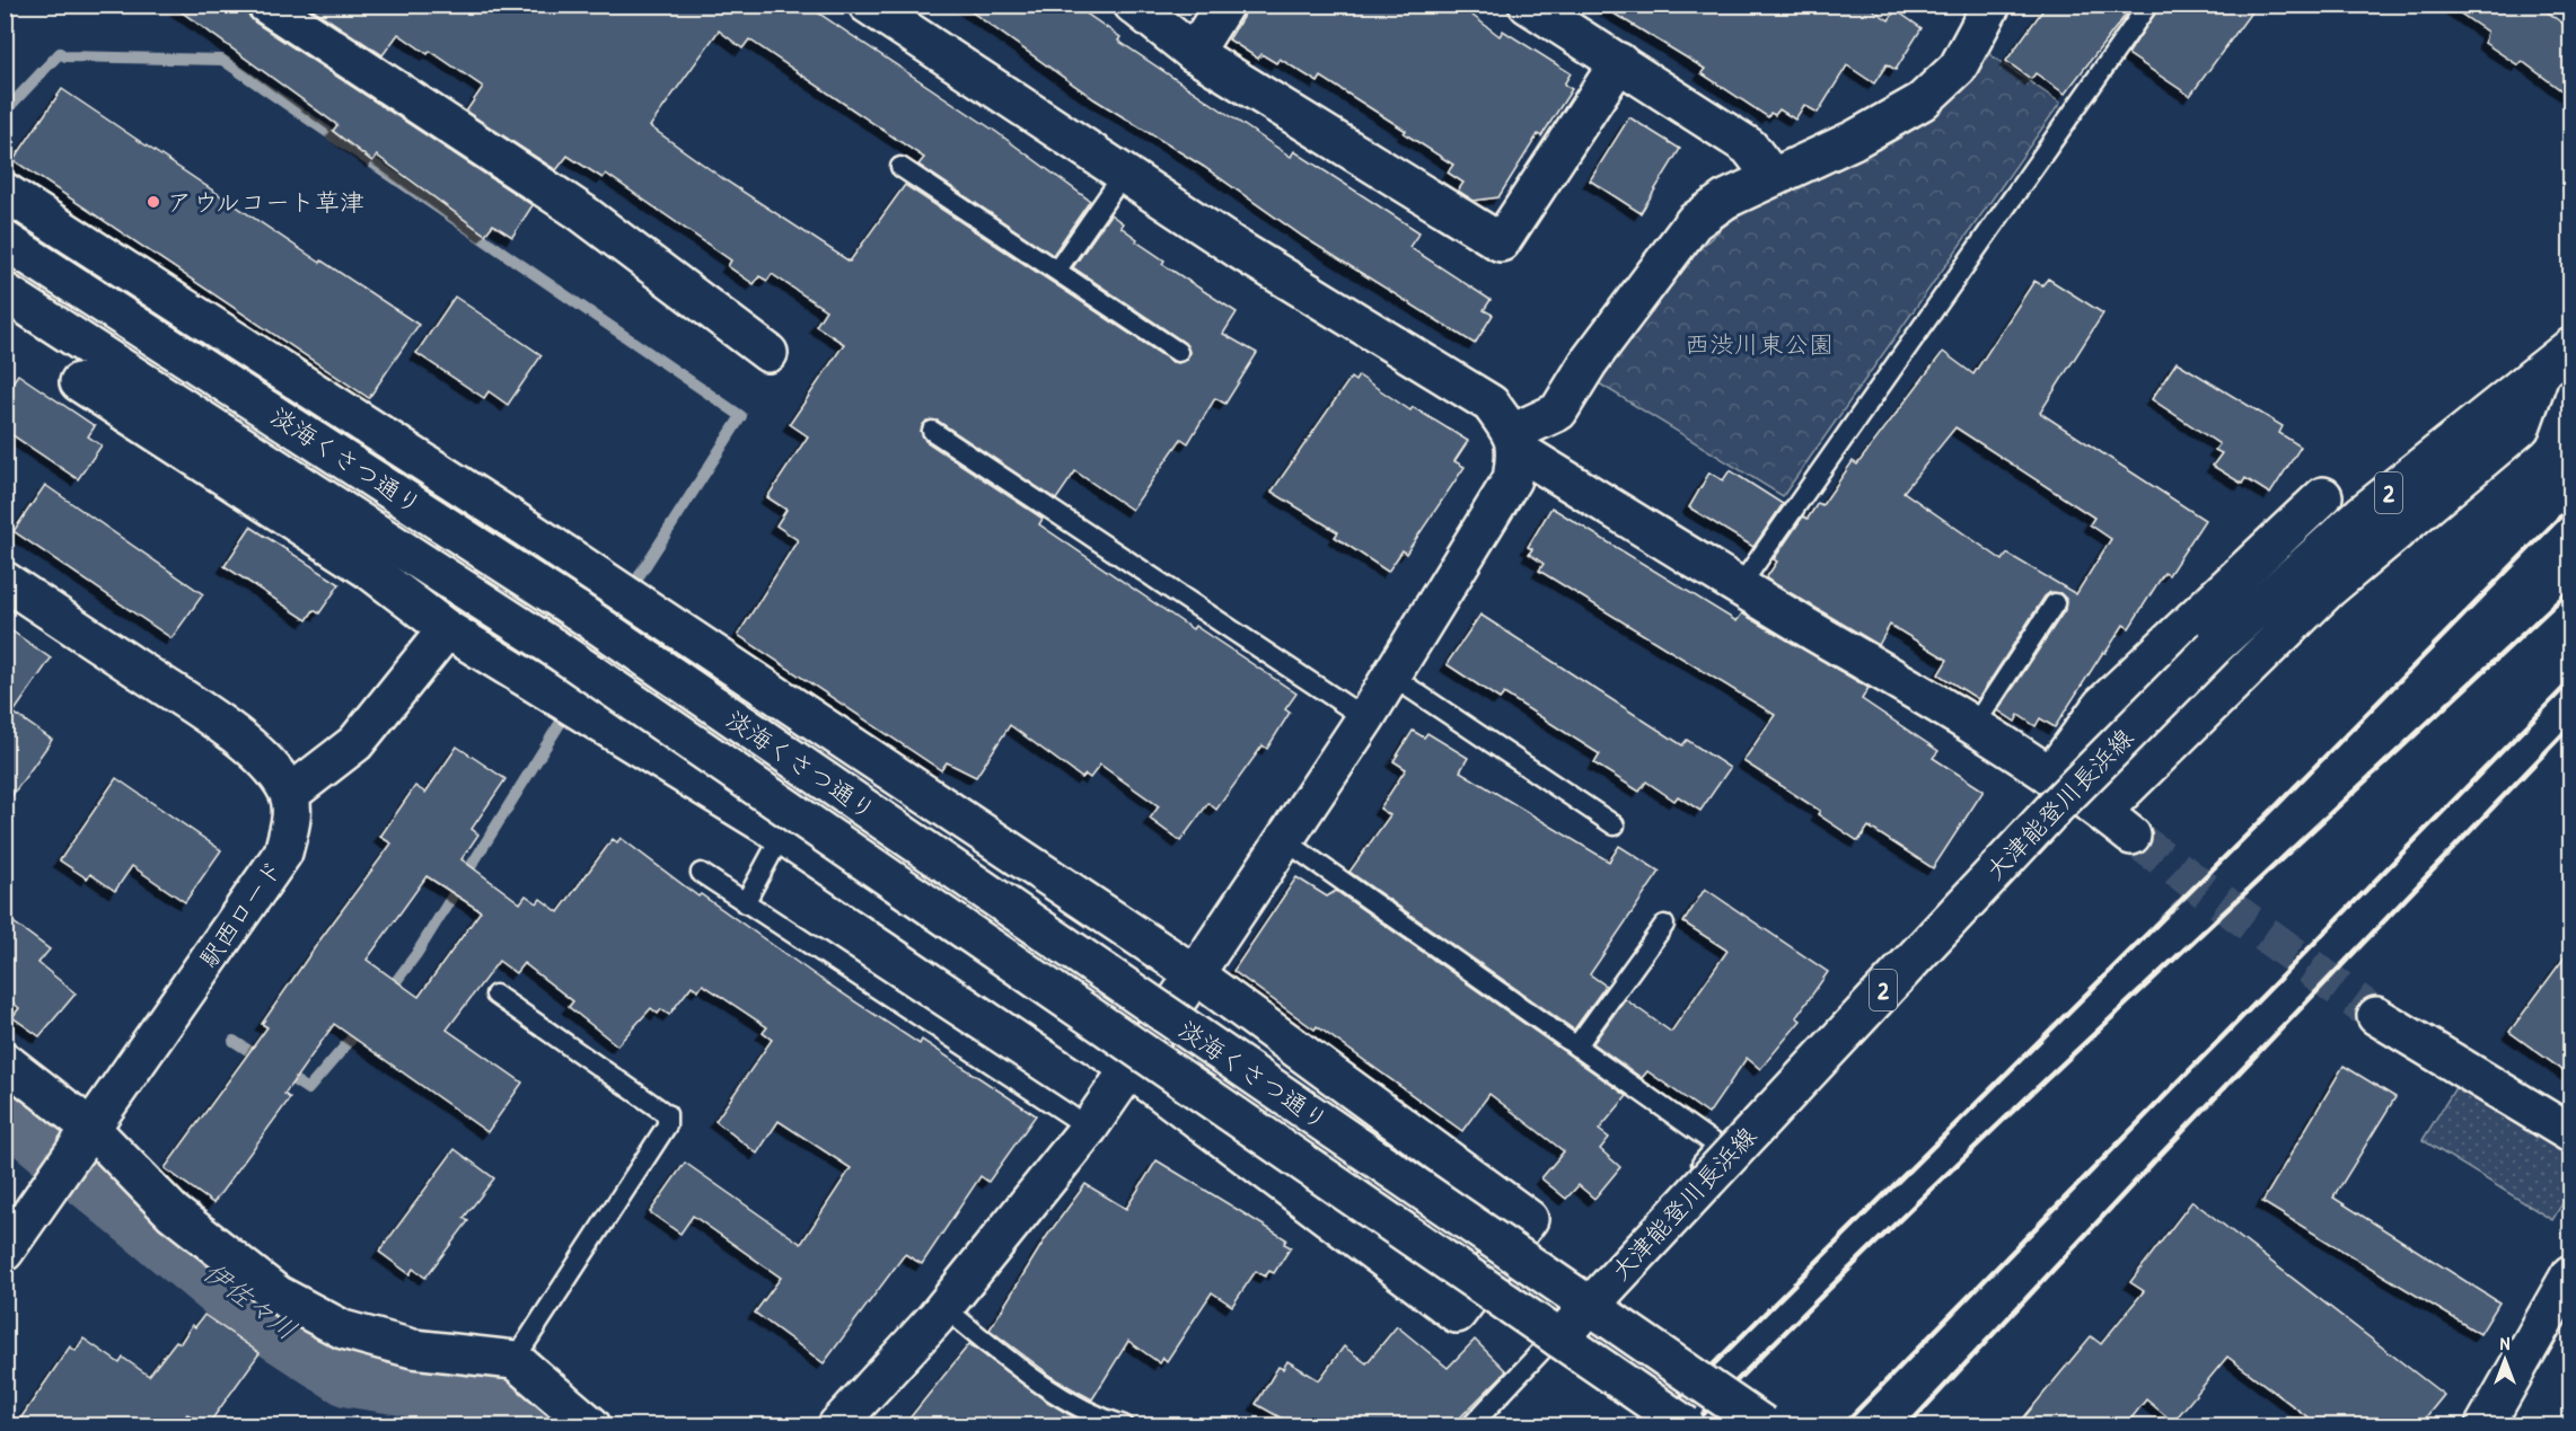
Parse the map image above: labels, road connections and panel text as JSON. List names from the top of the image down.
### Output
{
  "streets": {
    "street": [
      "淡海くさつ通り",
      "2",
      "大津能登川長浜線",
      "駅西ロード"
    ]
  },
  "crossings": [
    ["淡海くさつ通り", "大津能登川長浜線"]
  ],
  "water": ["伊佐々川"],
  "parks": ["西渋川東公園"],
  "places": ["アウルコート草津"],
  "north": "top"
}
